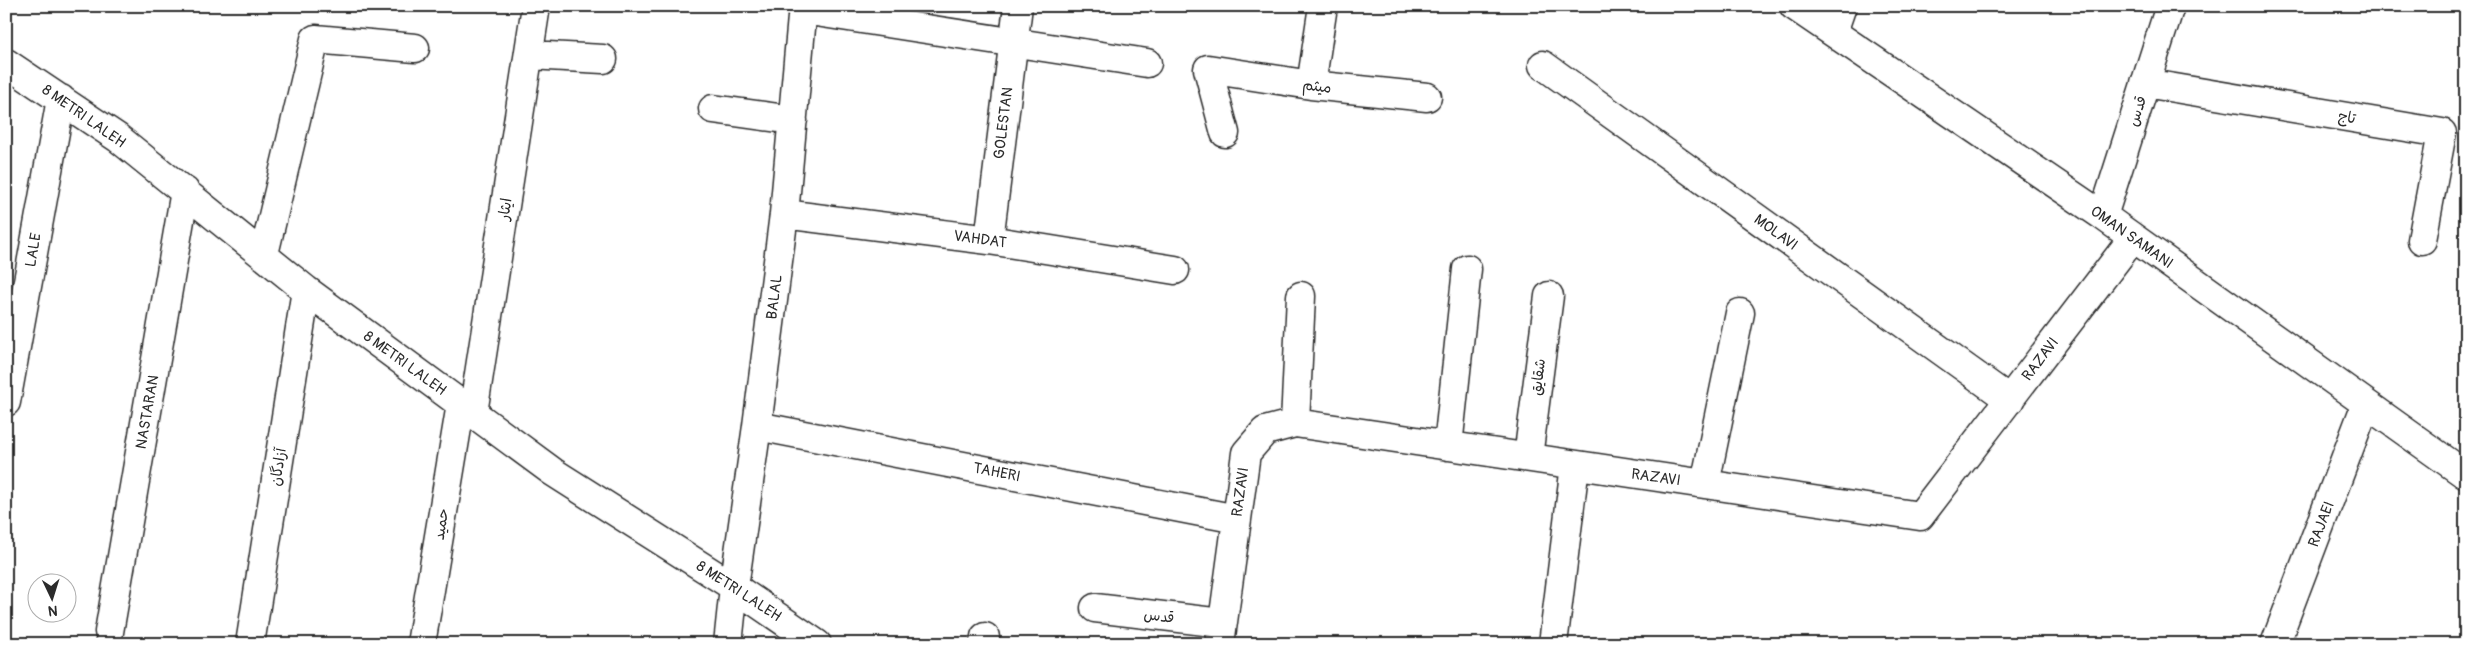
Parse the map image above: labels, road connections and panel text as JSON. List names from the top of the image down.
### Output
{
  "streets": {
    "street": [
      "میثم",
      "قدس",
      "8 METRI LALEH",
      "تاج",
      "GOLESTAN",
      "ایثار",
      "MOLAVI",
      "OMAN SAMANI",
      "VAHDAT",
      "LALE",
      "BALAL",
      "RAZAVI",
      "شقایق",
      "NASTARAN",
      "آزادگان",
      "TAHERI",
      "حمید",
      "RAJAEI"
    ]
  },
  "crossings": [
    ["قدس", "تاج"],
    ["قدس", "OMAN SAMANI"],
    ["قدس", "RAZAVI"],
    ["8 METRI LALEH", "ایثار"],
    ["8 METRI LALEH", "LALE"],
    ["8 METRI LALEH", "BALAL"],
    ["8 METRI LALEH", "NASTARAN"],
    ["8 METRI LALEH", "آزادگان"],
    ["8 METRI LALEH", "حمید"],
    ["GOLESTAN", "VAHDAT"],
    ["ایثار", "حمید"],
    ["MOLAVI", "RAZAVI"],
    ["OMAN SAMANI", "RAZAVI"],
    ["OMAN SAMANI", "RAJAEI"],
    ["VAHDAT", "BALAL"],
    ["BALAL", "TAHERI"],
    ["RAZAVI", "شقایق"],
    ["RAZAVI", "TAHERI"]
  ],
  "north": "bottom"
}
